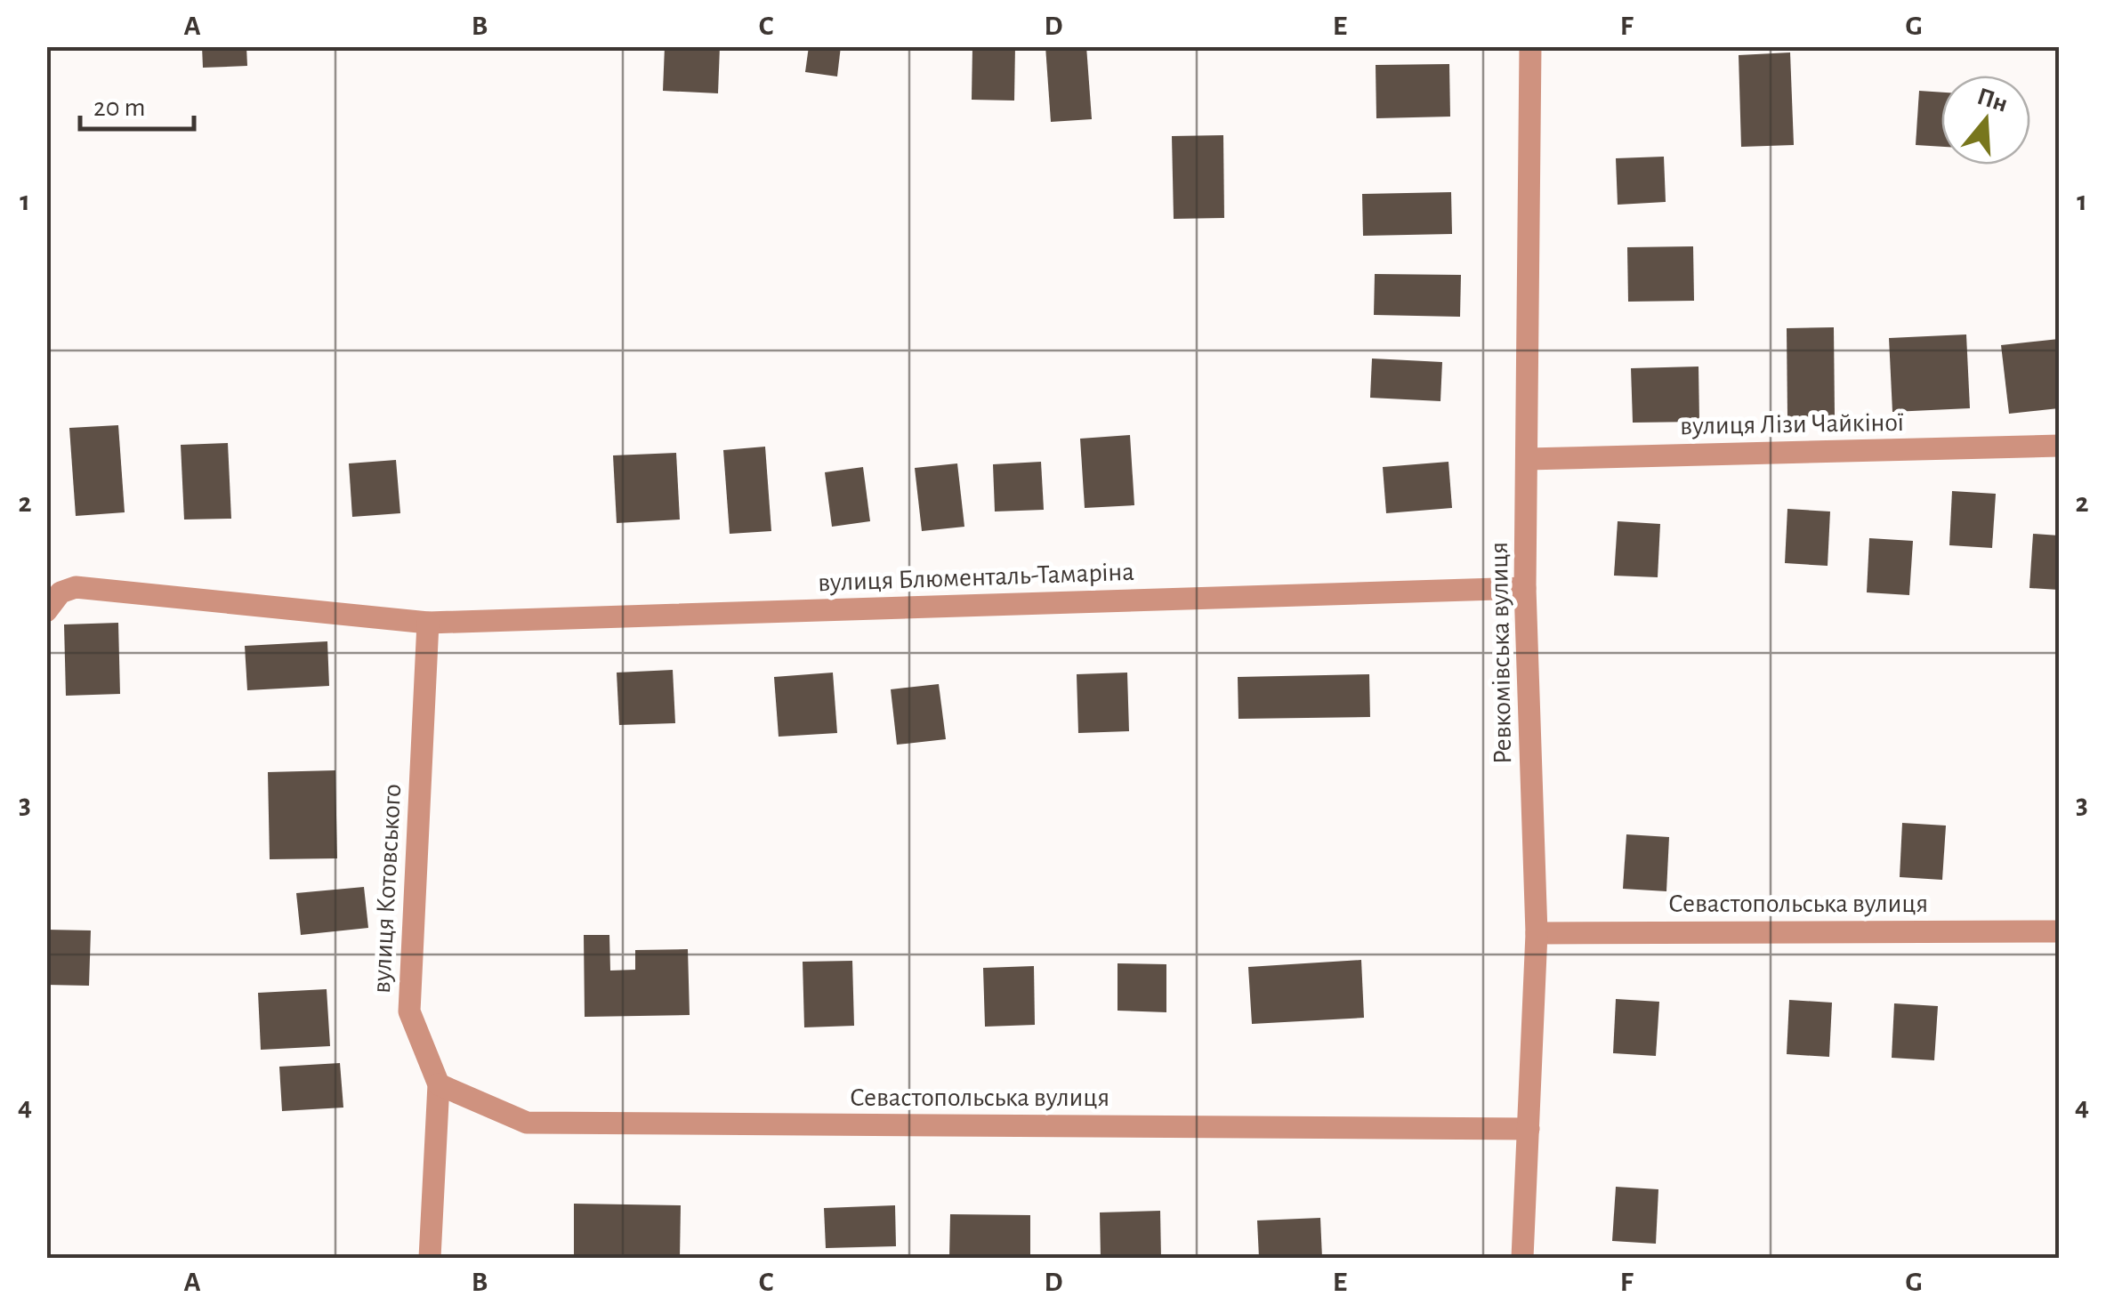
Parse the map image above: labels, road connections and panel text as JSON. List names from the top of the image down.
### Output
{
  "streets": {
    "street": [
      "вулиця Лізи Чайкіної",
      "вулиця Блюменталь-Тамаріна",
      "Ревкомівська вулиця",
      "вулиця Котовського",
      "Севастопольська вулиця"
    ]
  },
  "crossings": [
    ["вулиця Лізи Чайкіної", "Ревкомівська вулиця"],
    ["вулиця Блюменталь-Тамаріна", "Ревкомівська вулиця"],
    ["вулиця Блюменталь-Тамаріна", "вулиця Котовського"],
    ["Ревкомівська вулиця", "Севастопольська вулиця"],
    ["вулиця Котовського", "Севастопольська вулиця"]
  ],
  "scale_bar": "20 m",
  "north": "top",
  "grid": {
    "columns": [
      "A",
      "B",
      "C",
      "D",
      "E",
      "F",
      "G"
    ],
    "rows": [
      "1",
      "2",
      "3",
      "4"
    ]
  }
}
